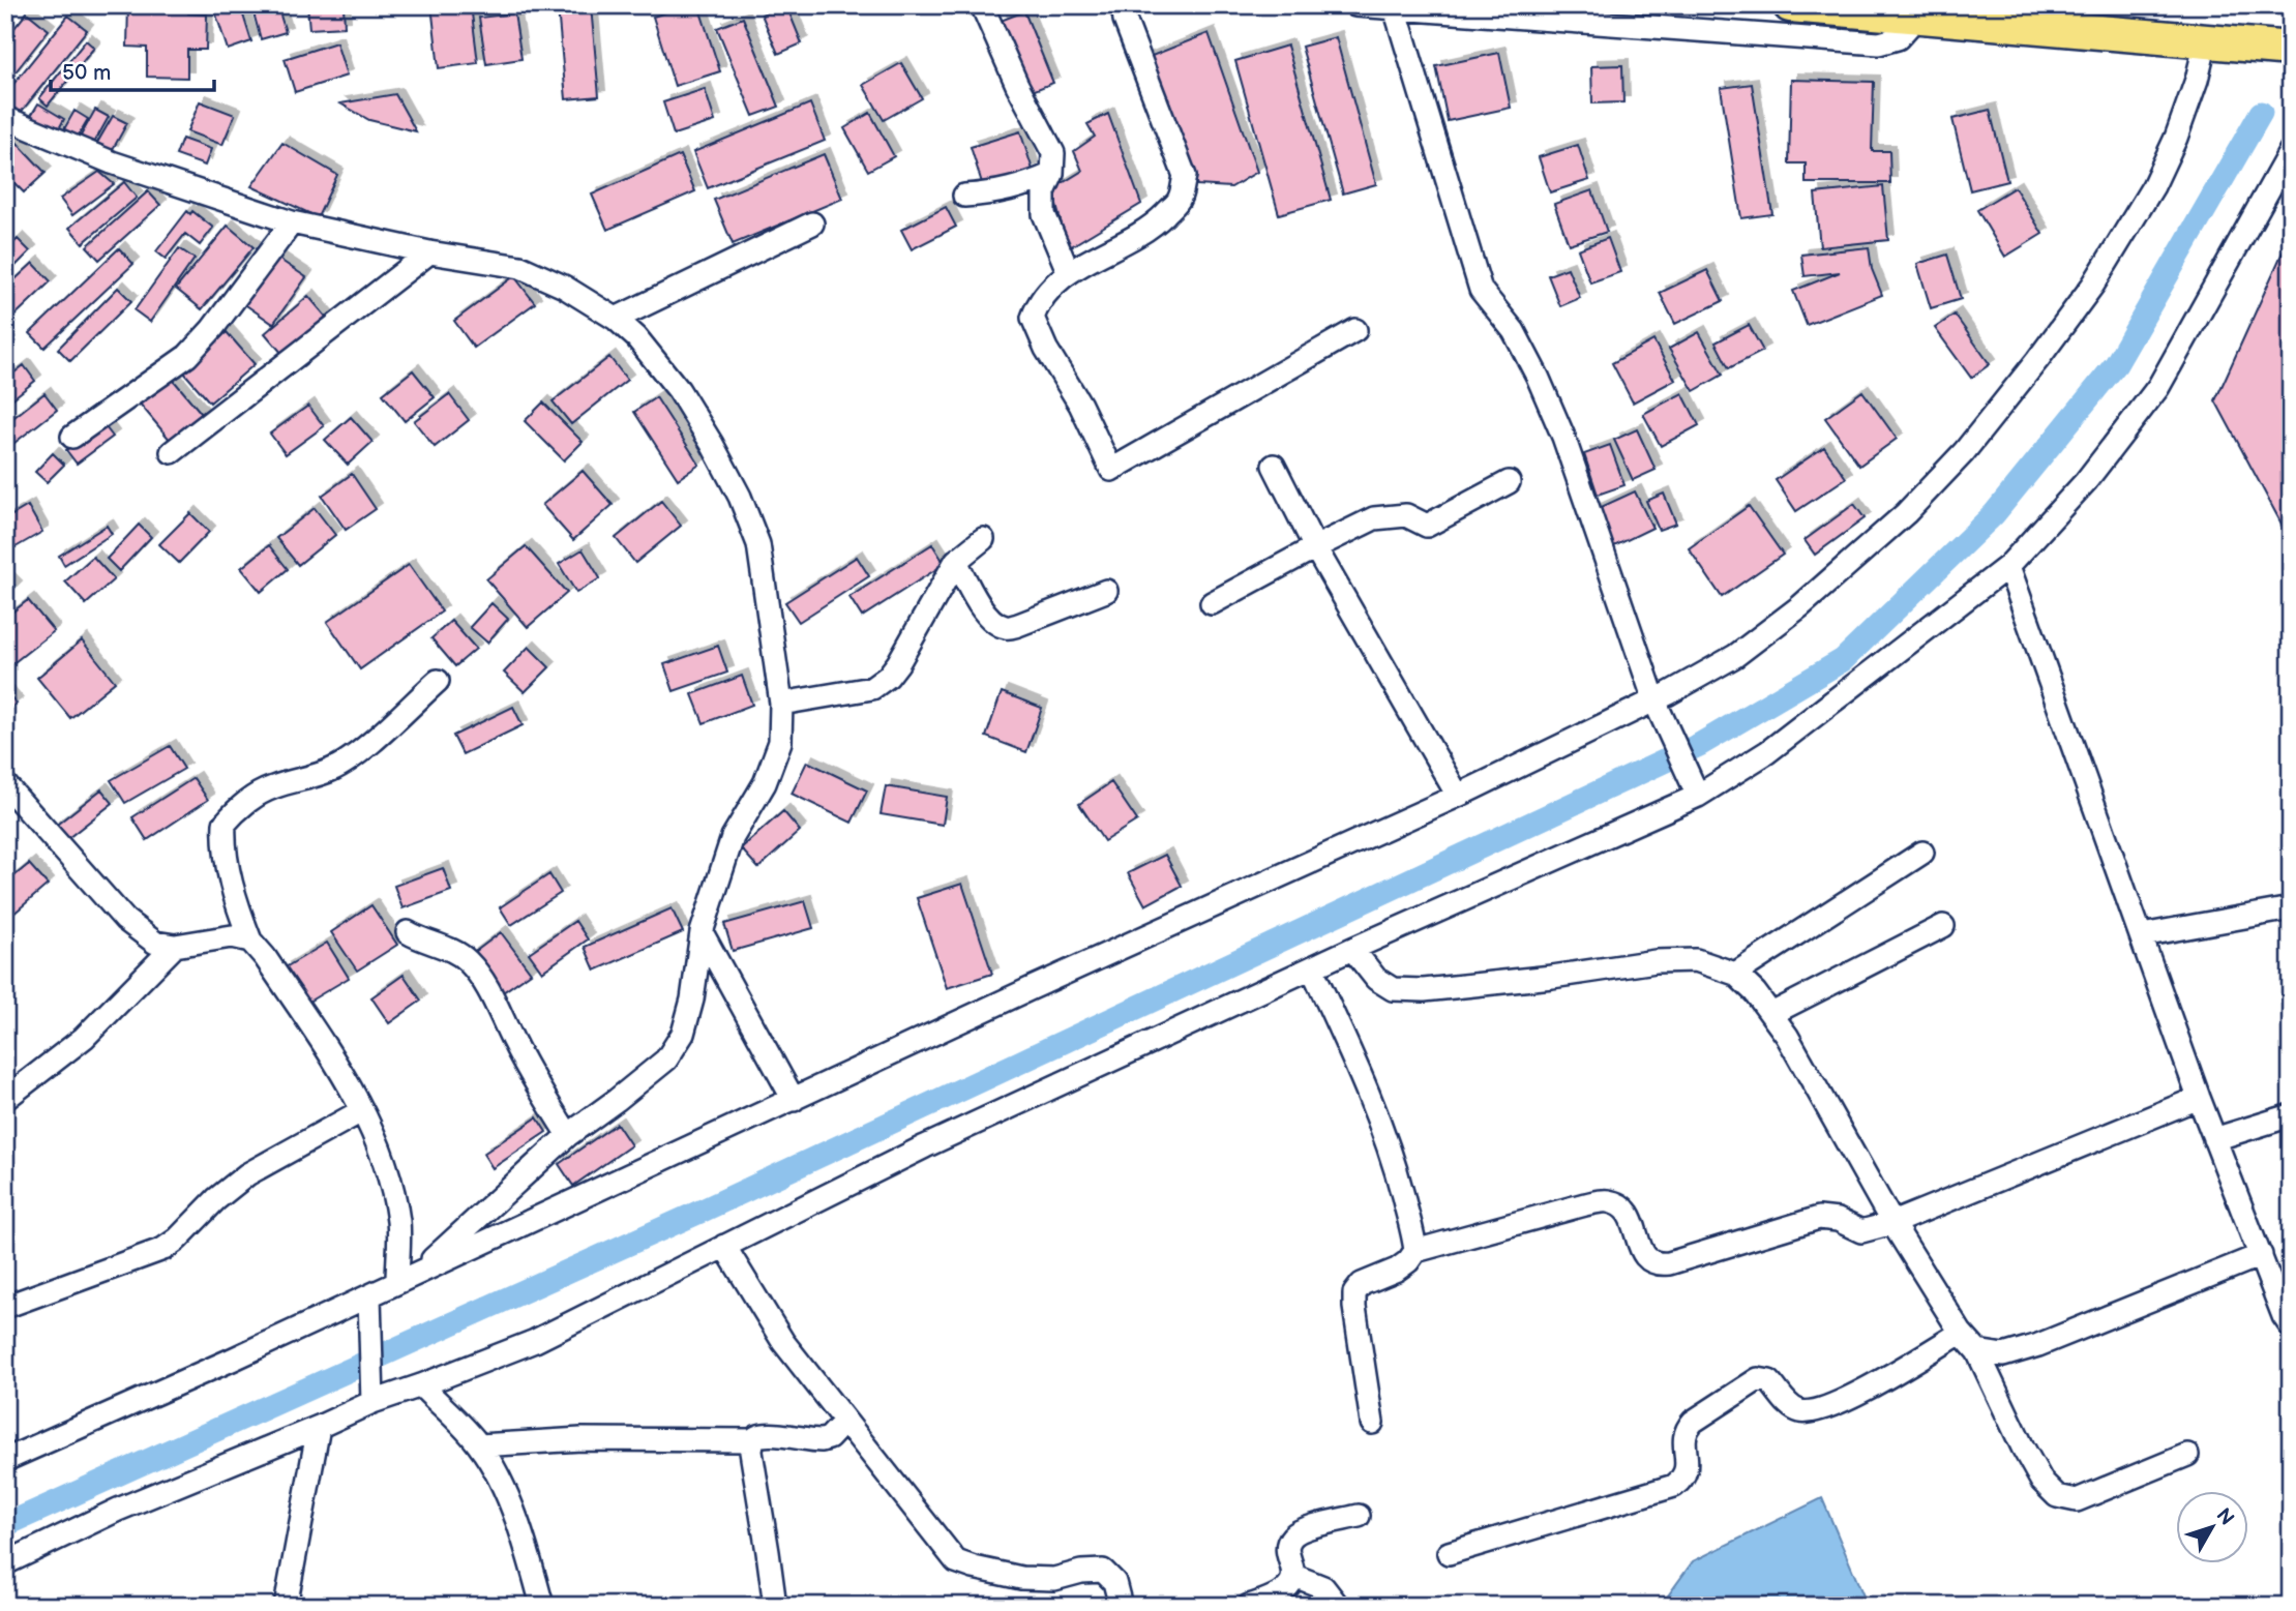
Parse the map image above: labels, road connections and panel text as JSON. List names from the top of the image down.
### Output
{
  "scale_bar": "50 m",
  "north": "top right"
}
